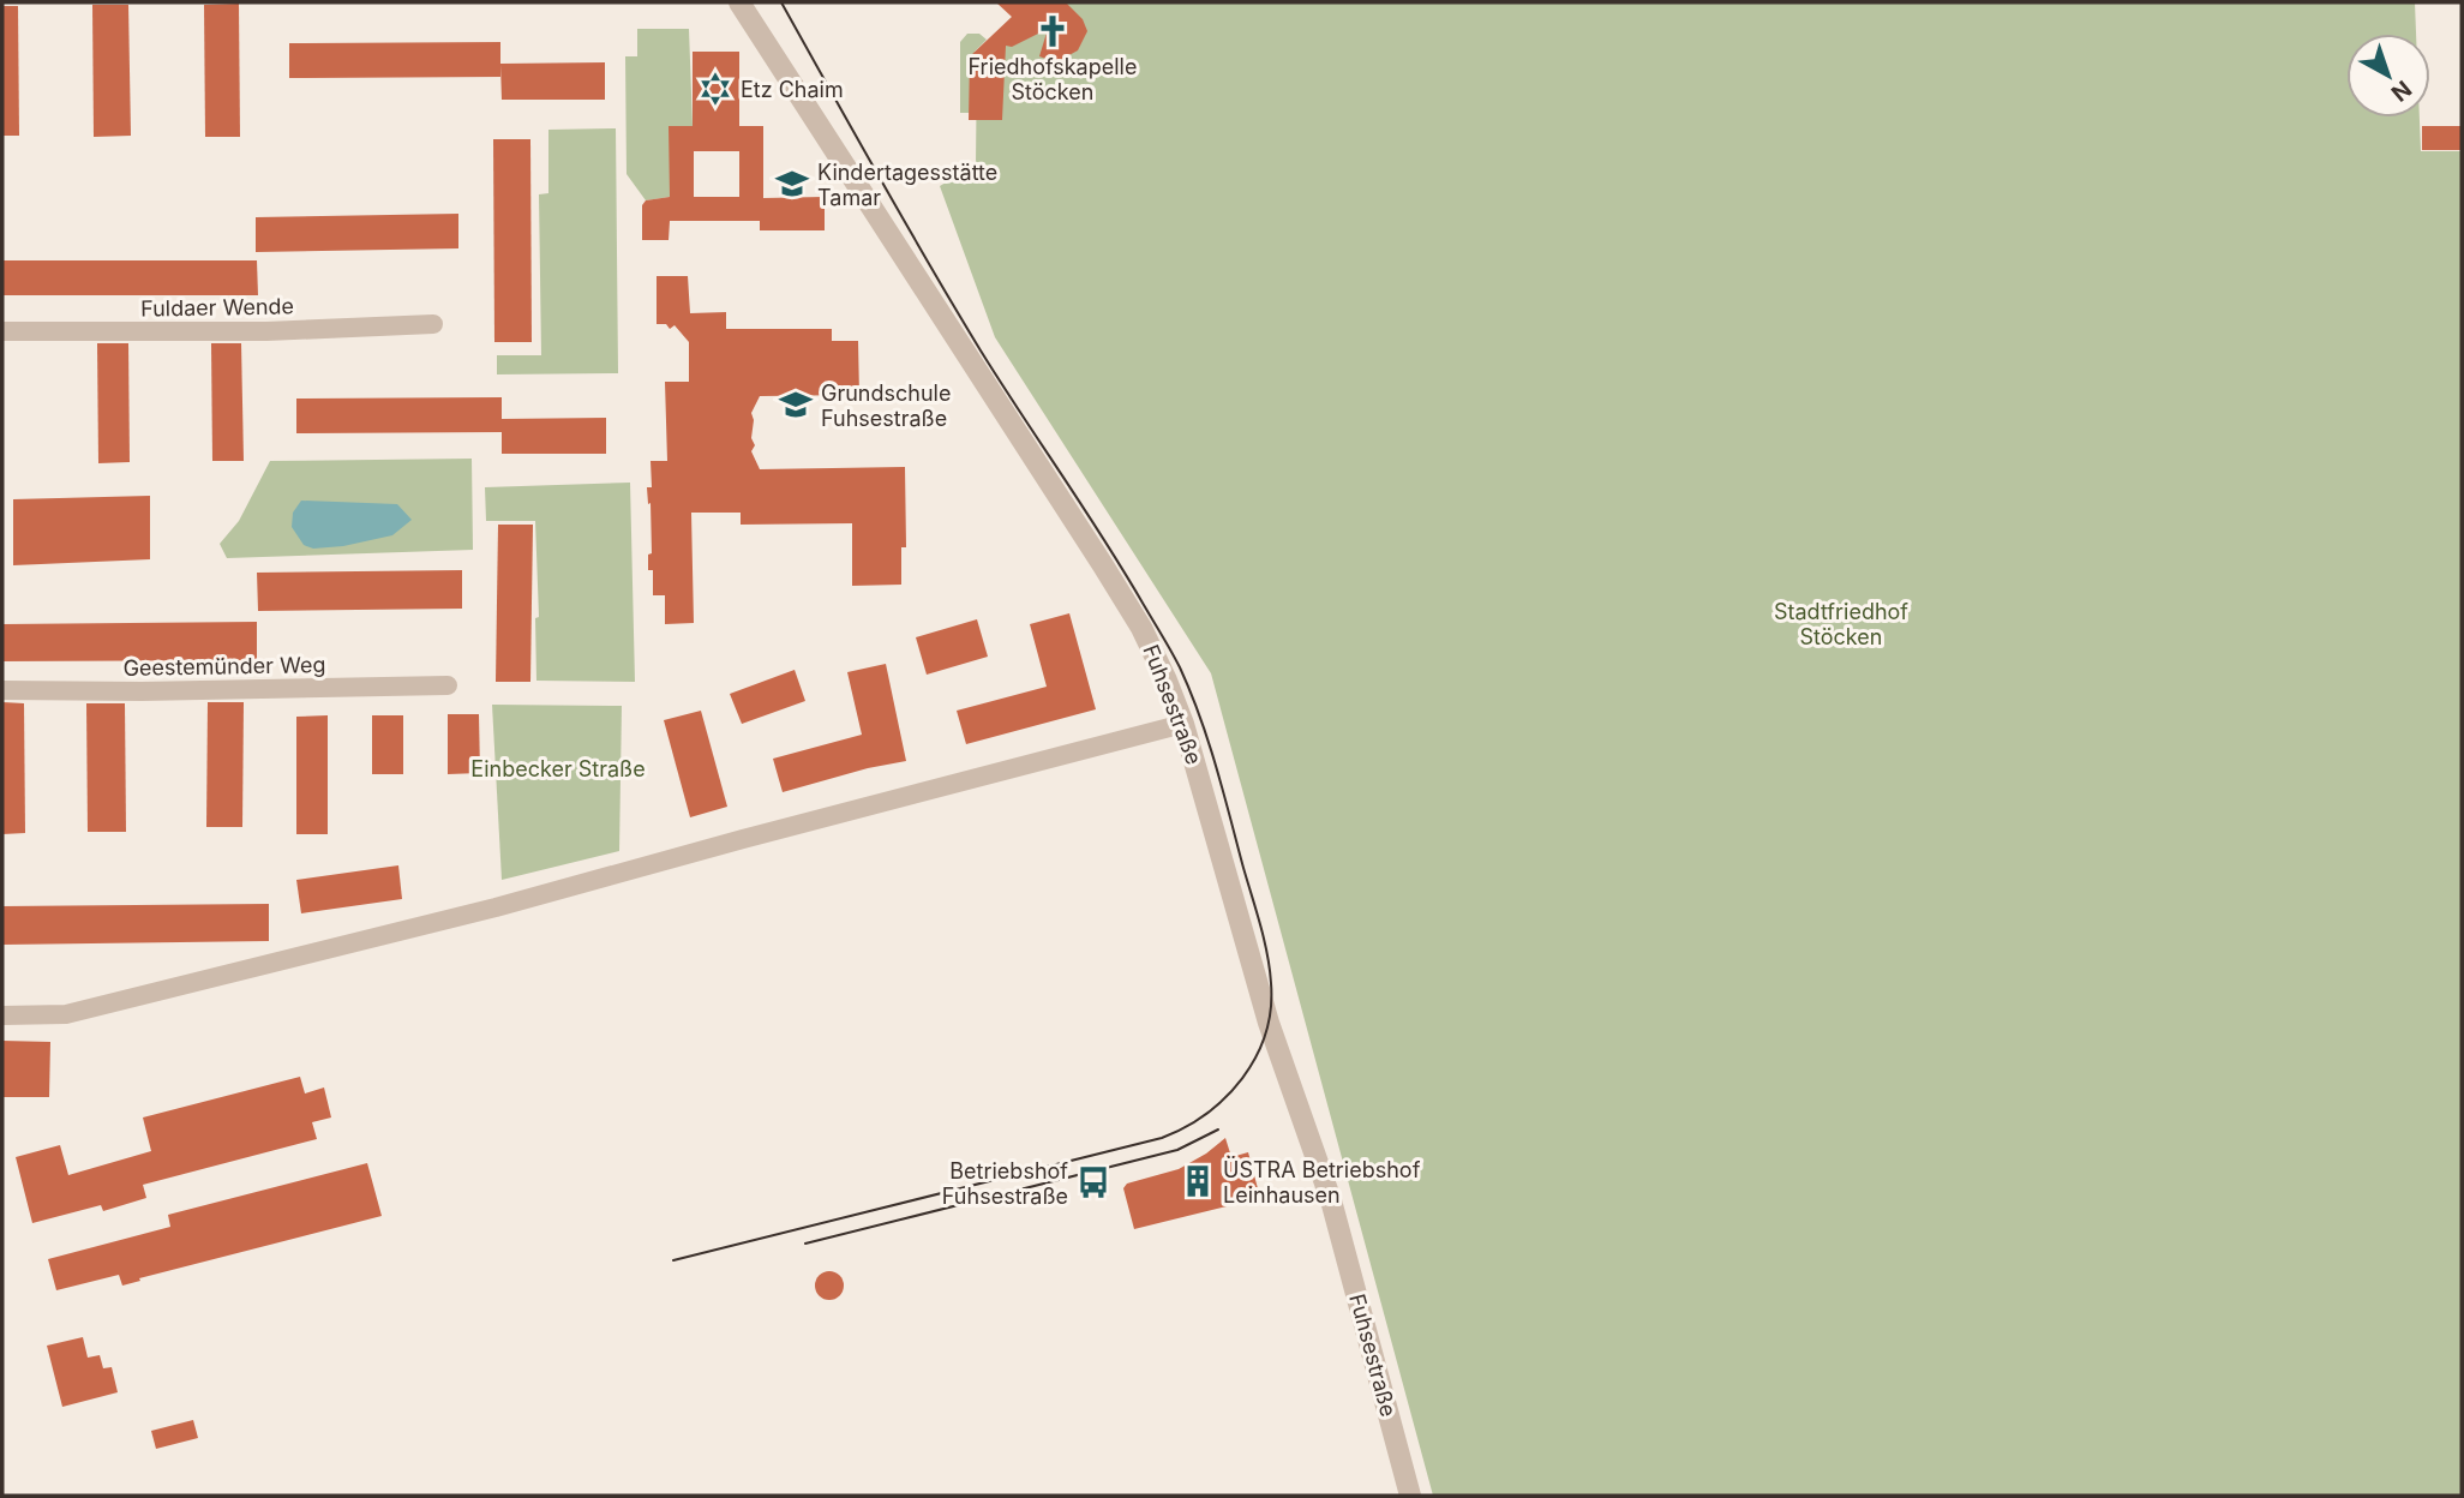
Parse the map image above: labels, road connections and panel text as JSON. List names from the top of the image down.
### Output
{
  "streets": {
    "street": ["Fuldaer Wende", "Geestemünder Weg", "Fuhsestraße"]
  },
  "parks": ["Stadtfriedhof Stöcken", "Einbecker Straße"],
  "places": {
    "church": ["Friedhofskapelle Stöcken"],
    "synagogue": ["Etz Chaim"],
    "school or university": ["Kindertagesstätte Tamar", "Grundschule Fuhsestraße"],
    "building": ["ÜSTRA Betriebshof Leinhausen"],
    "bus stop": ["Betriebshof Fuhsestraße"]
  },
  "north": "bottom right"
}
